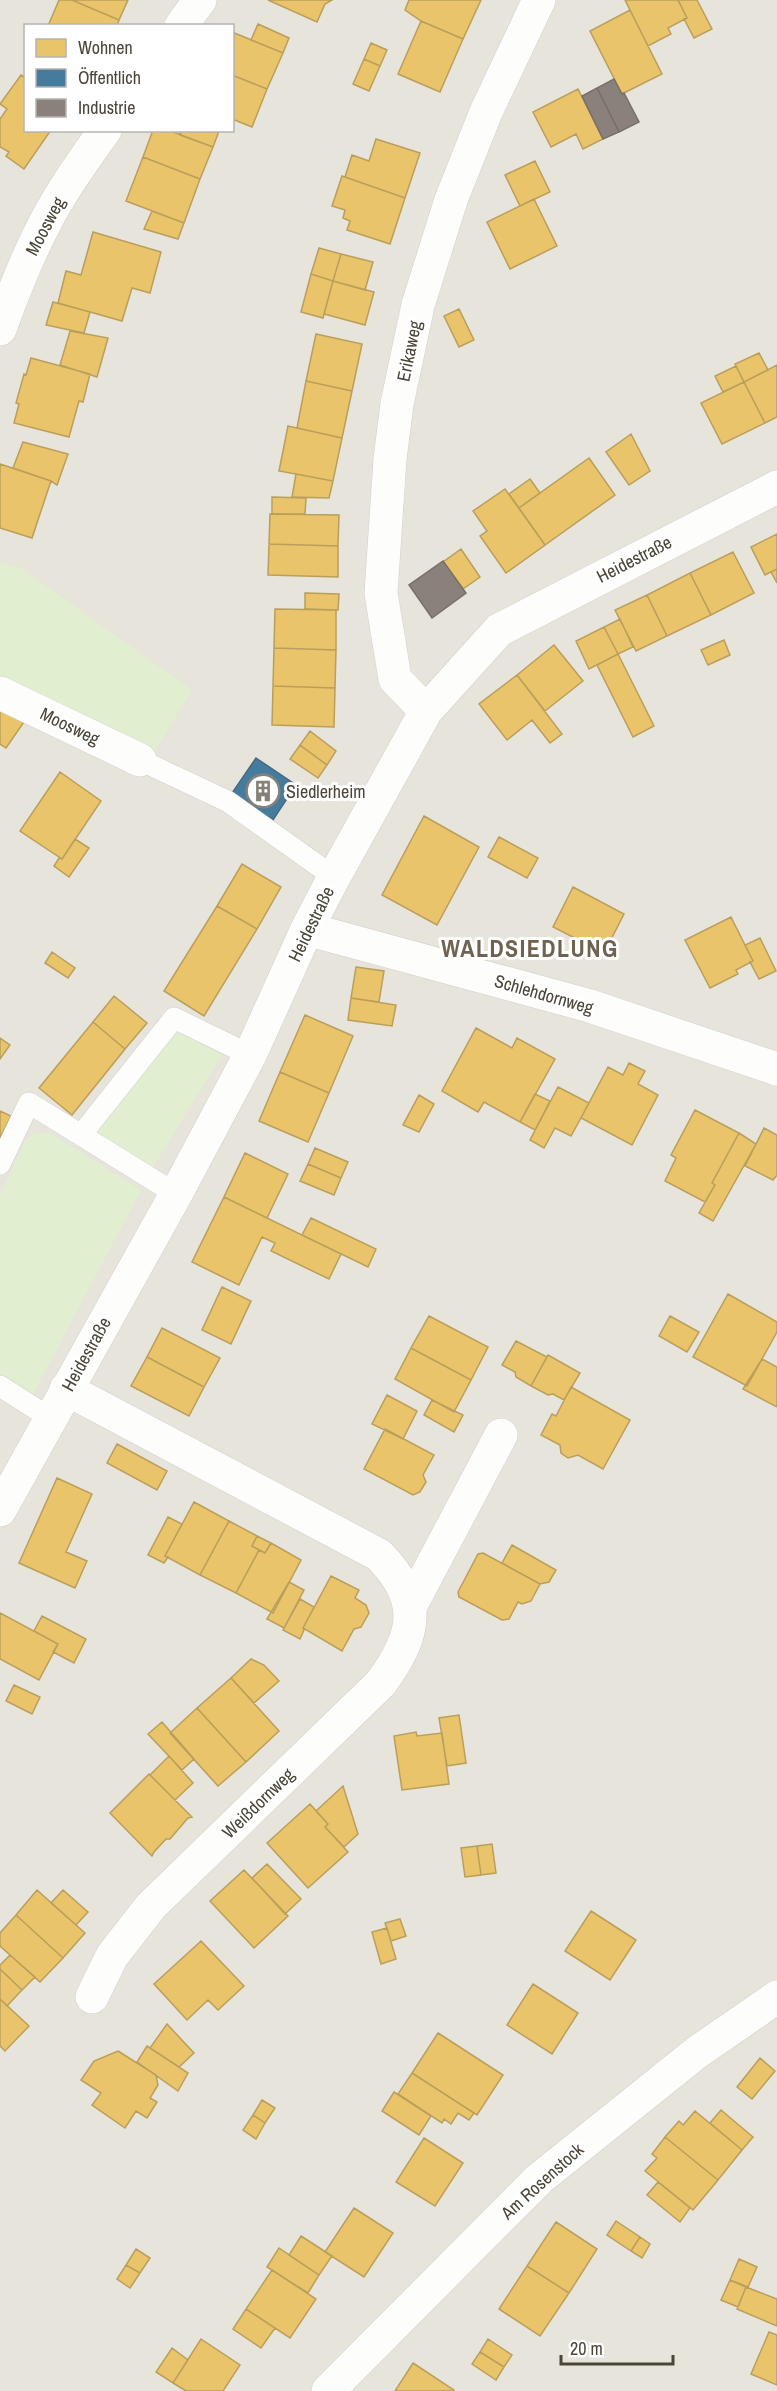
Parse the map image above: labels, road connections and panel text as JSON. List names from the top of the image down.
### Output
{
  "streets": {
    "street": [
      "Moosweg",
      "Erikaweg",
      "Heidestraße",
      "Schlehdornweg",
      "Weißdornweg",
      "Am Rosenstock"
    ]
  },
  "crossings": [
    ["Erikaweg", "Heidestraße"],
    ["Heidestraße", "Schlehdornweg"]
  ],
  "districts": ["WALDSIEDLUNG"],
  "places": {
    "building": ["Siedlerheim"]
  },
  "legend": ["Wohnen", "Öffentlich", "Industrie"],
  "scale_bar": "20 m"
}
